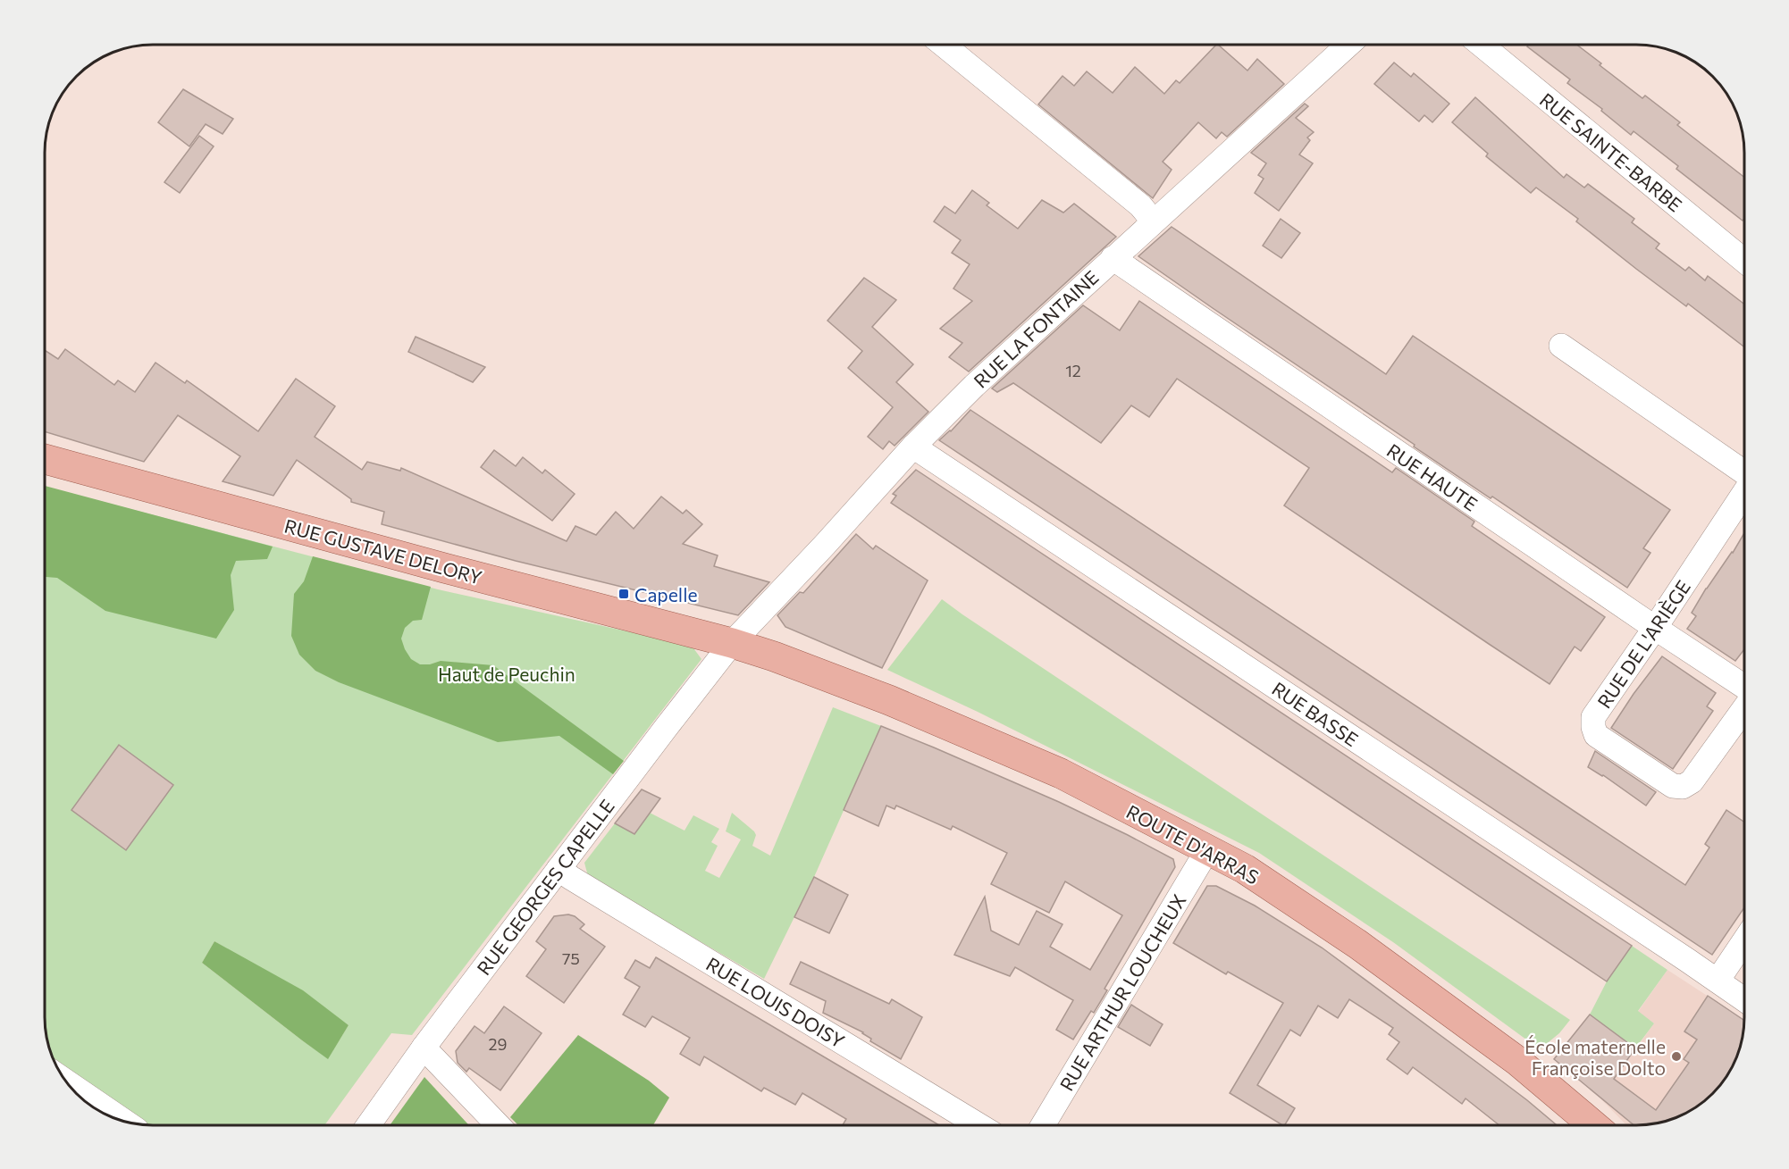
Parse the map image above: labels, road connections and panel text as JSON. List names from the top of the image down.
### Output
{
  "streets": {
    "main road": ["RUE GUSTAVE DELORY", "ROUTE D'ARRAS"],
    "street": [
      "RUE SAINTE-BARBE",
      "RUE LA FONTAINE",
      "RUE HAUTE",
      "RUE DE L'ARIÈGE",
      "RUE BASSE",
      "RUE GEORGES CAPELLE",
      "RUE ARTHUR LOUCHEUX",
      "RUE LOUIS DOISY"
    ]
  },
  "crossings": [
    ["RUE LA FONTAINE", "RUE HAUTE"],
    ["RUE LA FONTAINE", "RUE GUSTAVE DELORY"],
    ["RUE LA FONTAINE", "RUE BASSE"],
    ["RUE LA FONTAINE", "ROUTE D'ARRAS"],
    ["RUE LA FONTAINE", "RUE GEORGES CAPELLE"],
    ["RUE HAUTE", "RUE DE L'ARIÈGE"],
    ["RUE GUSTAVE DELORY", "ROUTE D'ARRAS"],
    ["RUE GUSTAVE DELORY", "RUE GEORGES CAPELLE"],
    ["ROUTE D'ARRAS", "RUE GEORGES CAPELLE"],
    ["ROUTE D'ARRAS", "RUE ARTHUR LOUCHEUX"],
    ["RUE GEORGES CAPELLE", "RUE LOUIS DOISY"]
  ],
  "parks": ["Haut de Peuchin"],
  "places": {
    "transit": ["Capelle"],
    "other": ["École maternelle Françoise Dolto"]
  },
  "house_numbers": ["12", "75", "29"]
}
